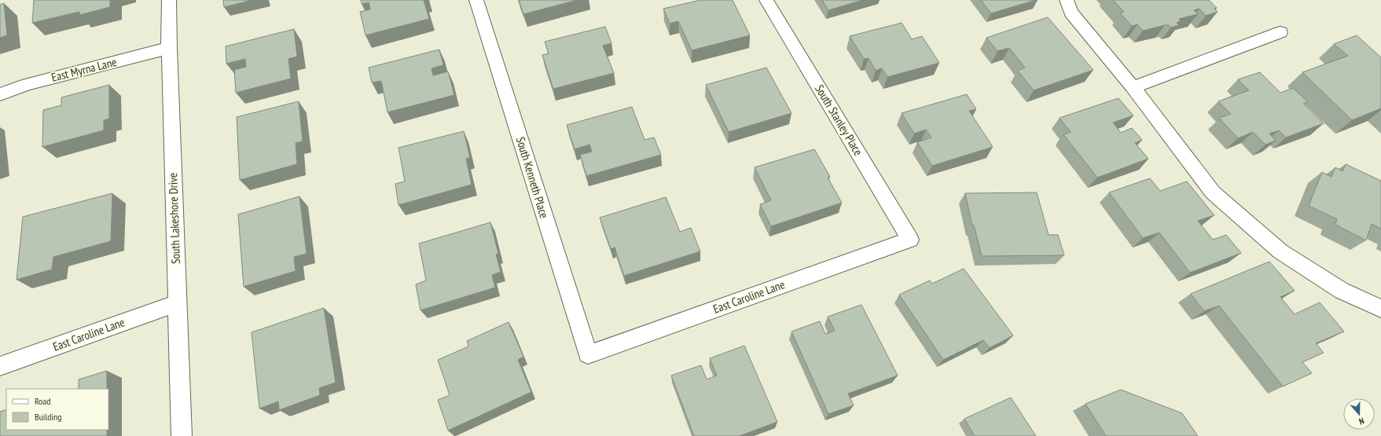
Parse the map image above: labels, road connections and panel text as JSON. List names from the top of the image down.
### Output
{
  "streets": {
    "street": [
      "East Myrna Lane",
      "South Stanley Place",
      "South Kenneth Place",
      "South Lakeshore Drive",
      "East Caroline Lane"
    ]
  },
  "crossings": [
    ["East Myrna Lane", "South Lakeshore Drive"],
    ["South Stanley Place", "East Caroline Lane"],
    ["South Kenneth Place", "East Caroline Lane"],
    ["South Lakeshore Drive", "East Caroline Lane"]
  ],
  "legend": ["Road", "Building"],
  "north": "bottom"
}
